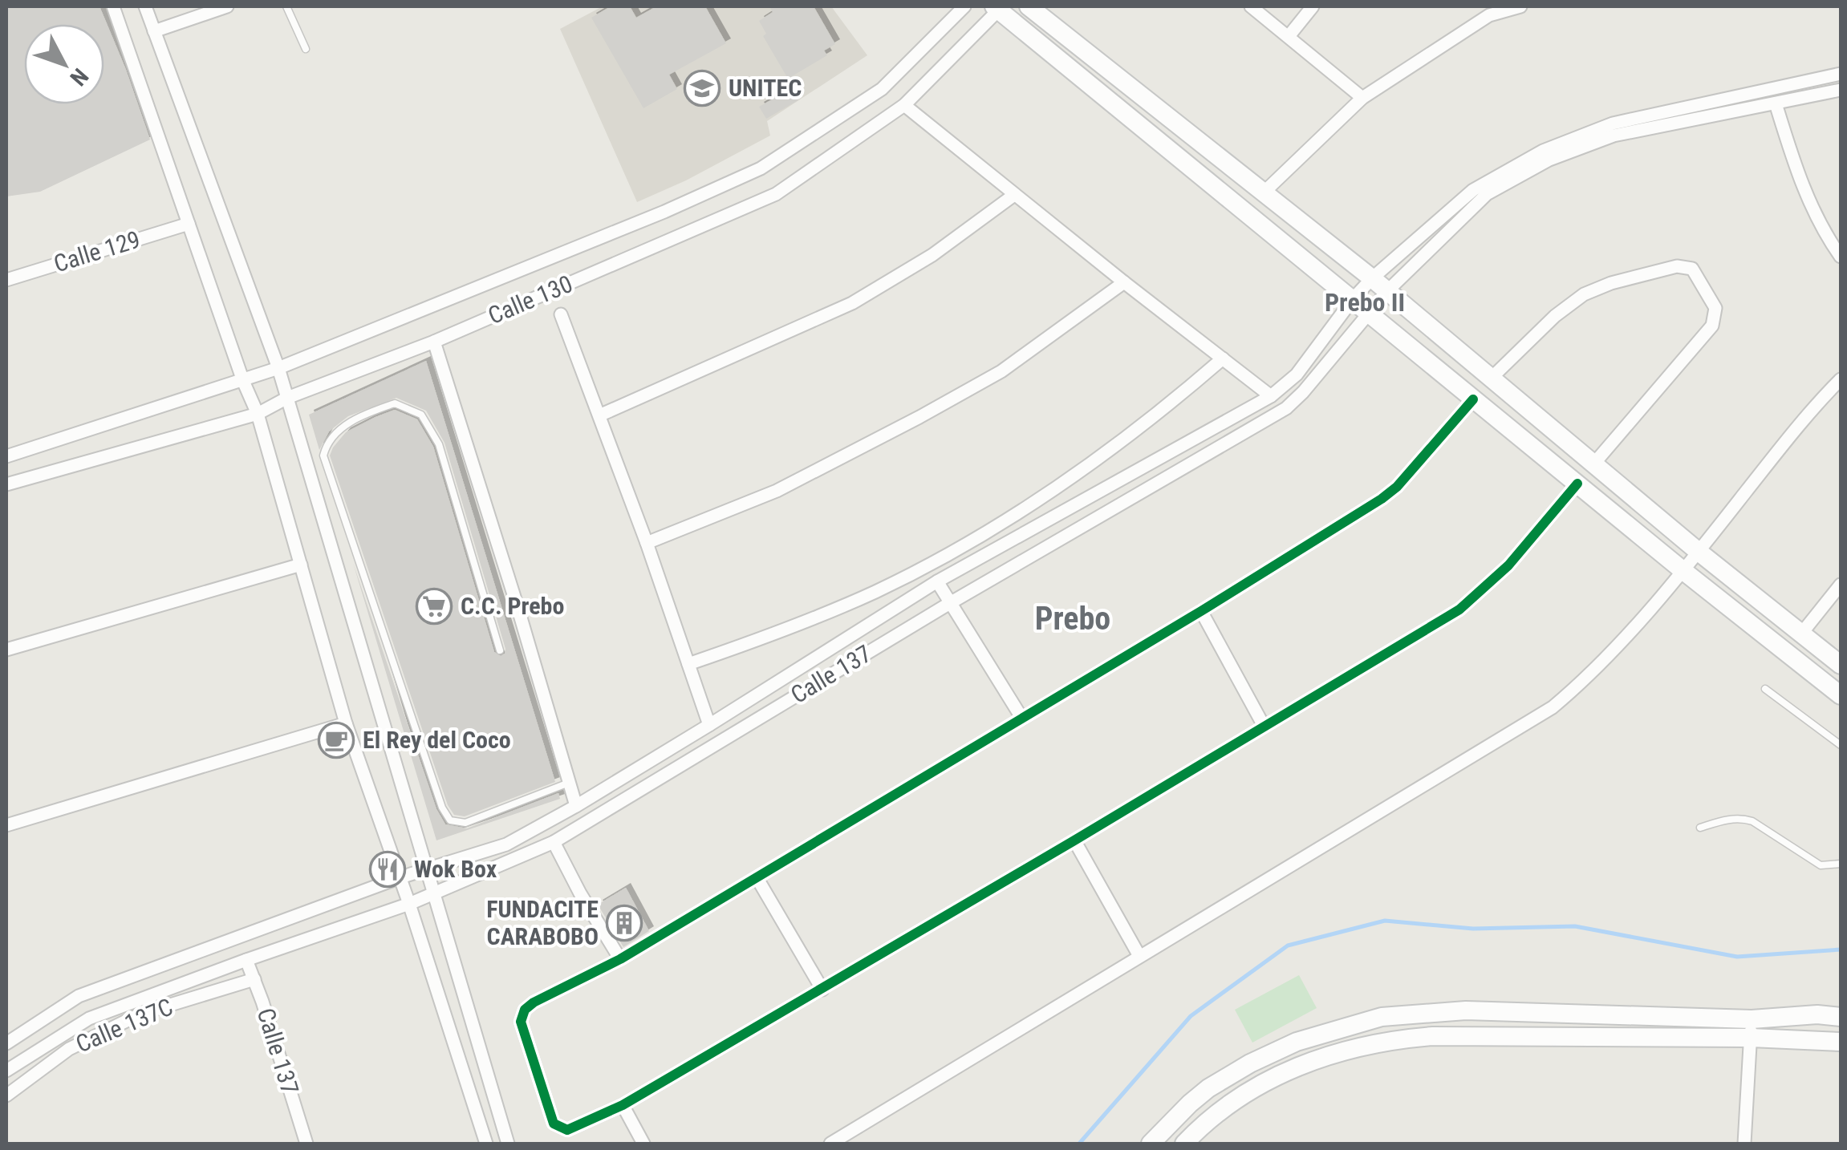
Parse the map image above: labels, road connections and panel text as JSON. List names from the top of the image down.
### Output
{
  "streets": {
    "street": [
      "Calle 129",
      "Calle 130",
      "Calle 137",
      "Calle 137C"
    ]
  },
  "crossings": [
    ["Calle 137", "Calle 137C"]
  ],
  "districts": ["Prebo II", "Prebo"],
  "places": {
    "school or university": ["UNITEC"],
    "supermarket": ["C.C. Prebo"],
    "cafe": ["El Rey del Coco"],
    "restaurant": ["Wok Box"],
    "building": ["FUNDACITE CARABOBO"]
  },
  "north": "bottom right"
}
